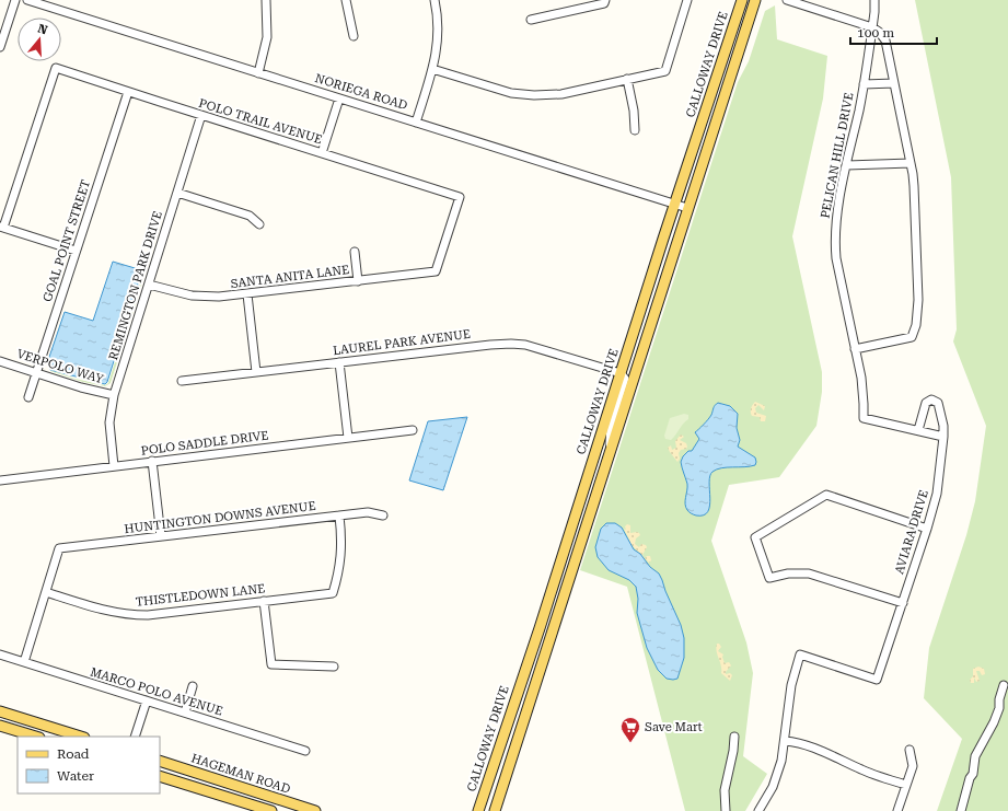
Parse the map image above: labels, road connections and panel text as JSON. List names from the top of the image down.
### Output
{
  "streets": {
    "main road": ["CALLOWAY DRIVE", "HAGEMAN ROAD"],
    "street": [
      "NORIEGA ROAD",
      "POLO TRAIL AVENUE",
      "PELICAN HILL DRIVE",
      "GOAL POINT STREET",
      "SANTA ANITA LANE",
      "REMINGTON PARK DRIVE",
      "LAUREL PARK AVENUE",
      "VERPOLO WAY",
      "POLO SADDLE DRIVE",
      "HUNTINGTON DOWNS AVENUE",
      "AVIARA DRIVE",
      "THISTLEDOWN LANE",
      "MARCO POLO AVENUE"
    ]
  },
  "crossings": [
    ["CALLOWAY DRIVE", "NORIEGA ROAD"],
    ["CALLOWAY DRIVE", "LAUREL PARK AVENUE"],
    ["POLO TRAIL AVENUE", "GOAL POINT STREET"],
    ["POLO TRAIL AVENUE", "SANTA ANITA LANE"],
    ["POLO TRAIL AVENUE", "REMINGTON PARK DRIVE"],
    ["PELICAN HILL DRIVE", "AVIARA DRIVE"],
    ["GOAL POINT STREET", "VERPOLO WAY"],
    ["SANTA ANITA LANE", "REMINGTON PARK DRIVE"],
    ["REMINGTON PARK DRIVE", "VERPOLO WAY"],
    ["REMINGTON PARK DRIVE", "POLO SADDLE DRIVE"],
    ["HUNTINGTON DOWNS AVENUE", "THISTLEDOWN LANE"]
  ],
  "places": {
    "supermarket": ["Save Mart"]
  },
  "legend": ["Road", "Water"],
  "scale_bar": "100 m",
  "north": "top"
}
